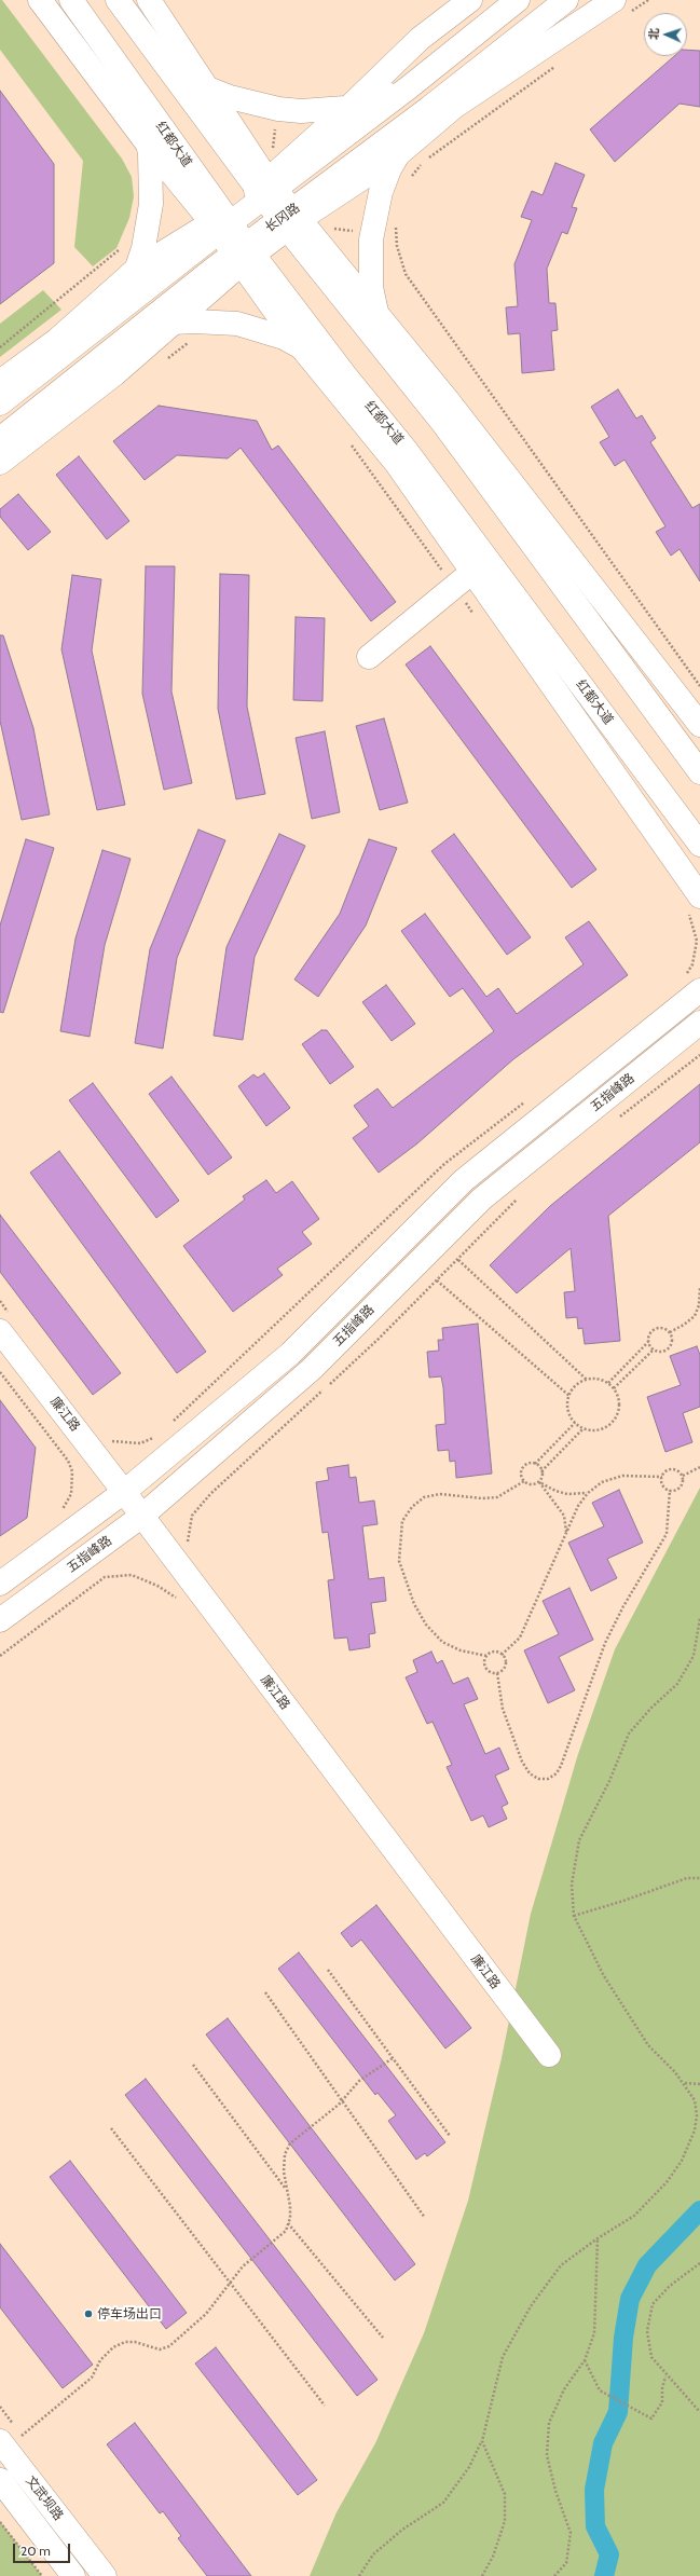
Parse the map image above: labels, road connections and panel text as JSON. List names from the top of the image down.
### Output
{
  "streets": {
    "main road": [
      "红都大道",
      "长冈路",
      "五指峰路",
      "廉江路",
      "文武坝路"
    ]
  },
  "crossings": [
    ["红都大道", "长冈路"],
    ["五指峰路", "廉江路"]
  ],
  "places": ["停车场出口"],
  "scale_bar": "20 m",
  "north": "left"
}
